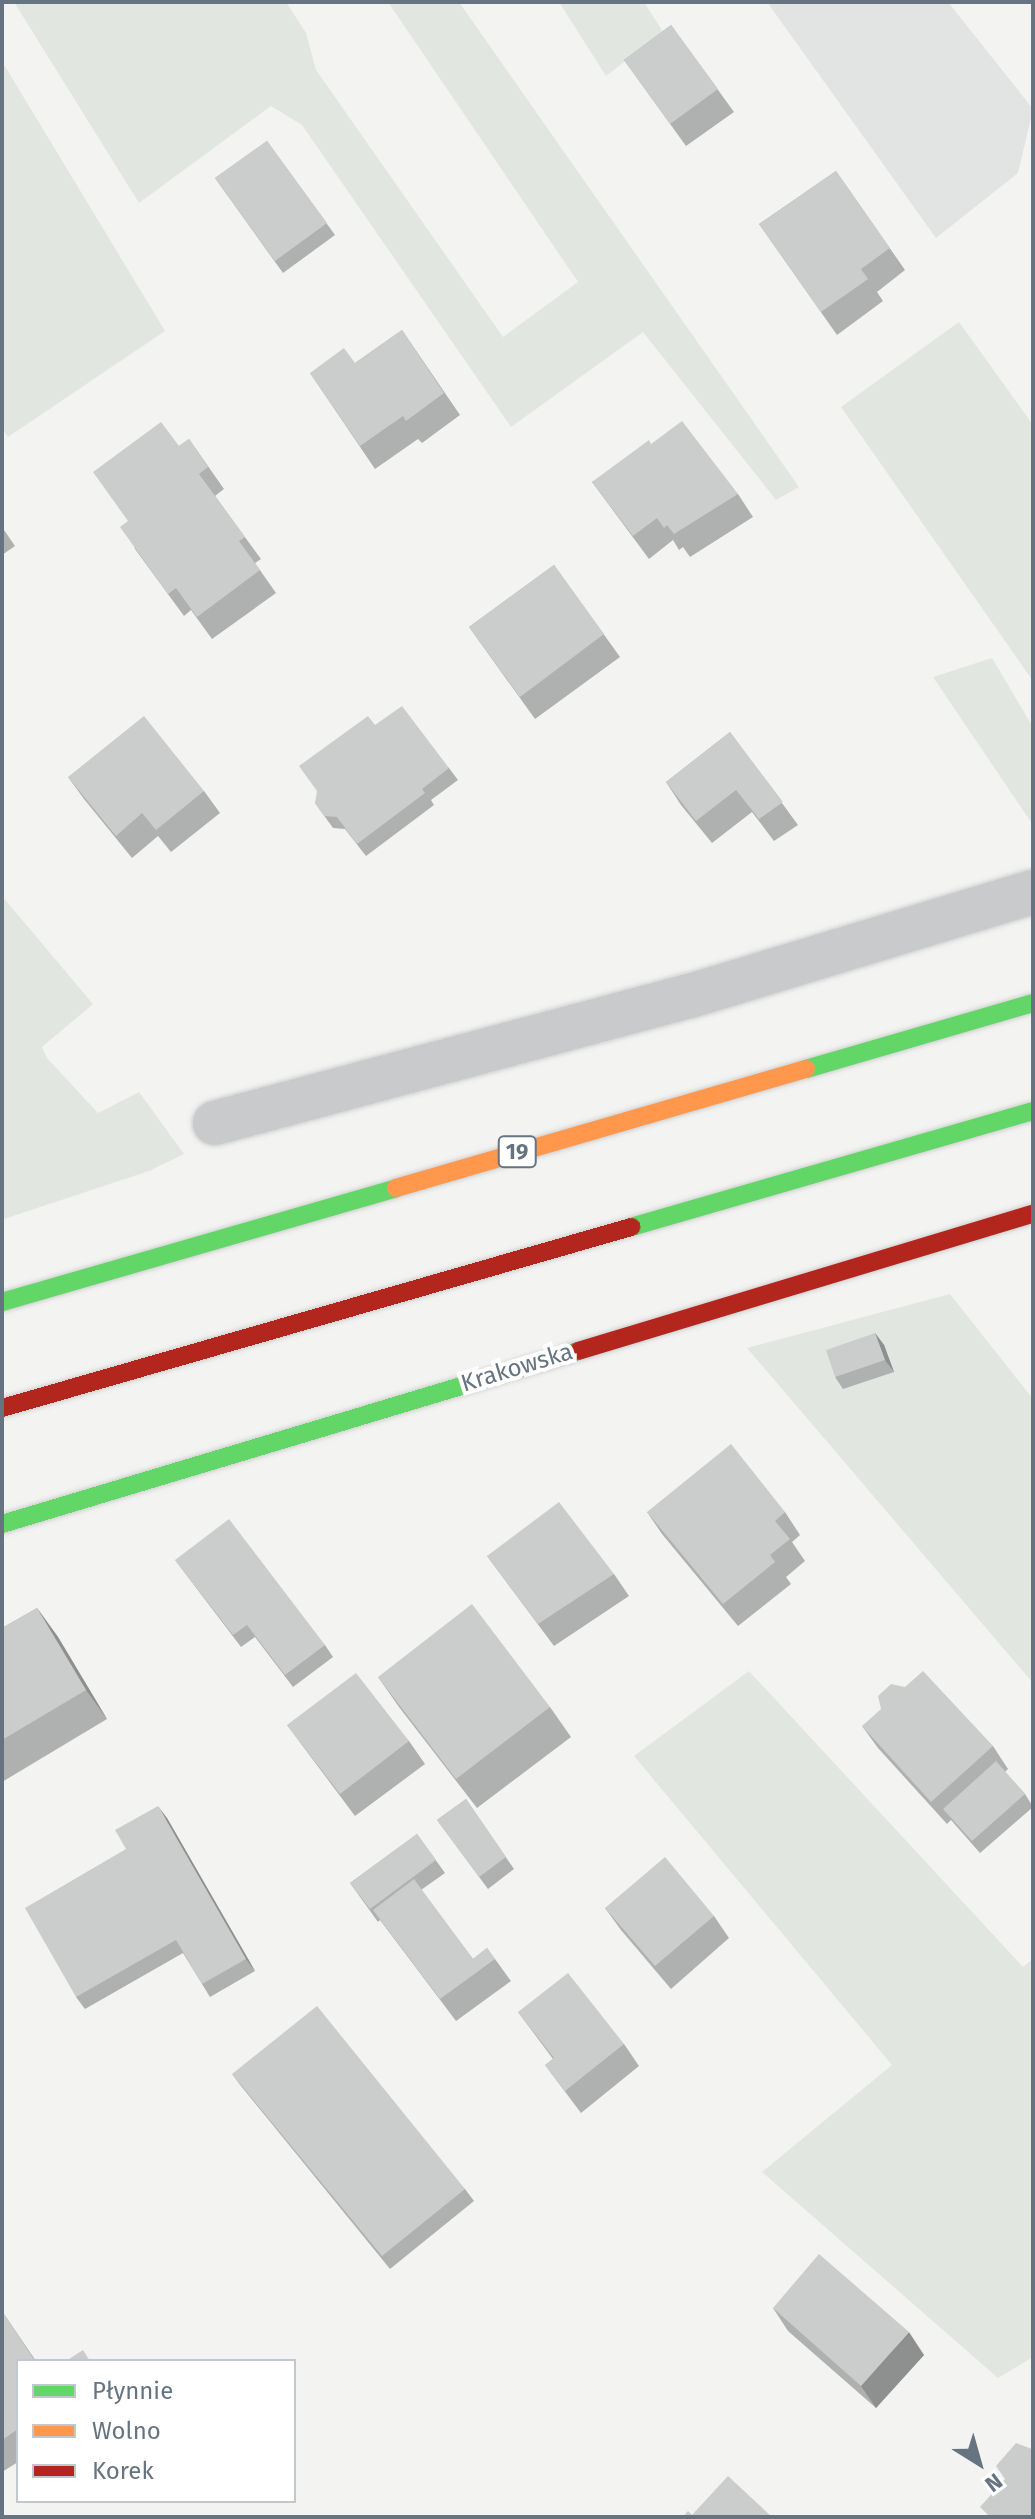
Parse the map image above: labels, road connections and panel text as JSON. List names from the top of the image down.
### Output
{
  "streets": {
    "main road": ["19", "Krakowska"]
  },
  "legend": ["Płynnie", "Wolno", "Korek"],
  "north": "bottom right"
}
